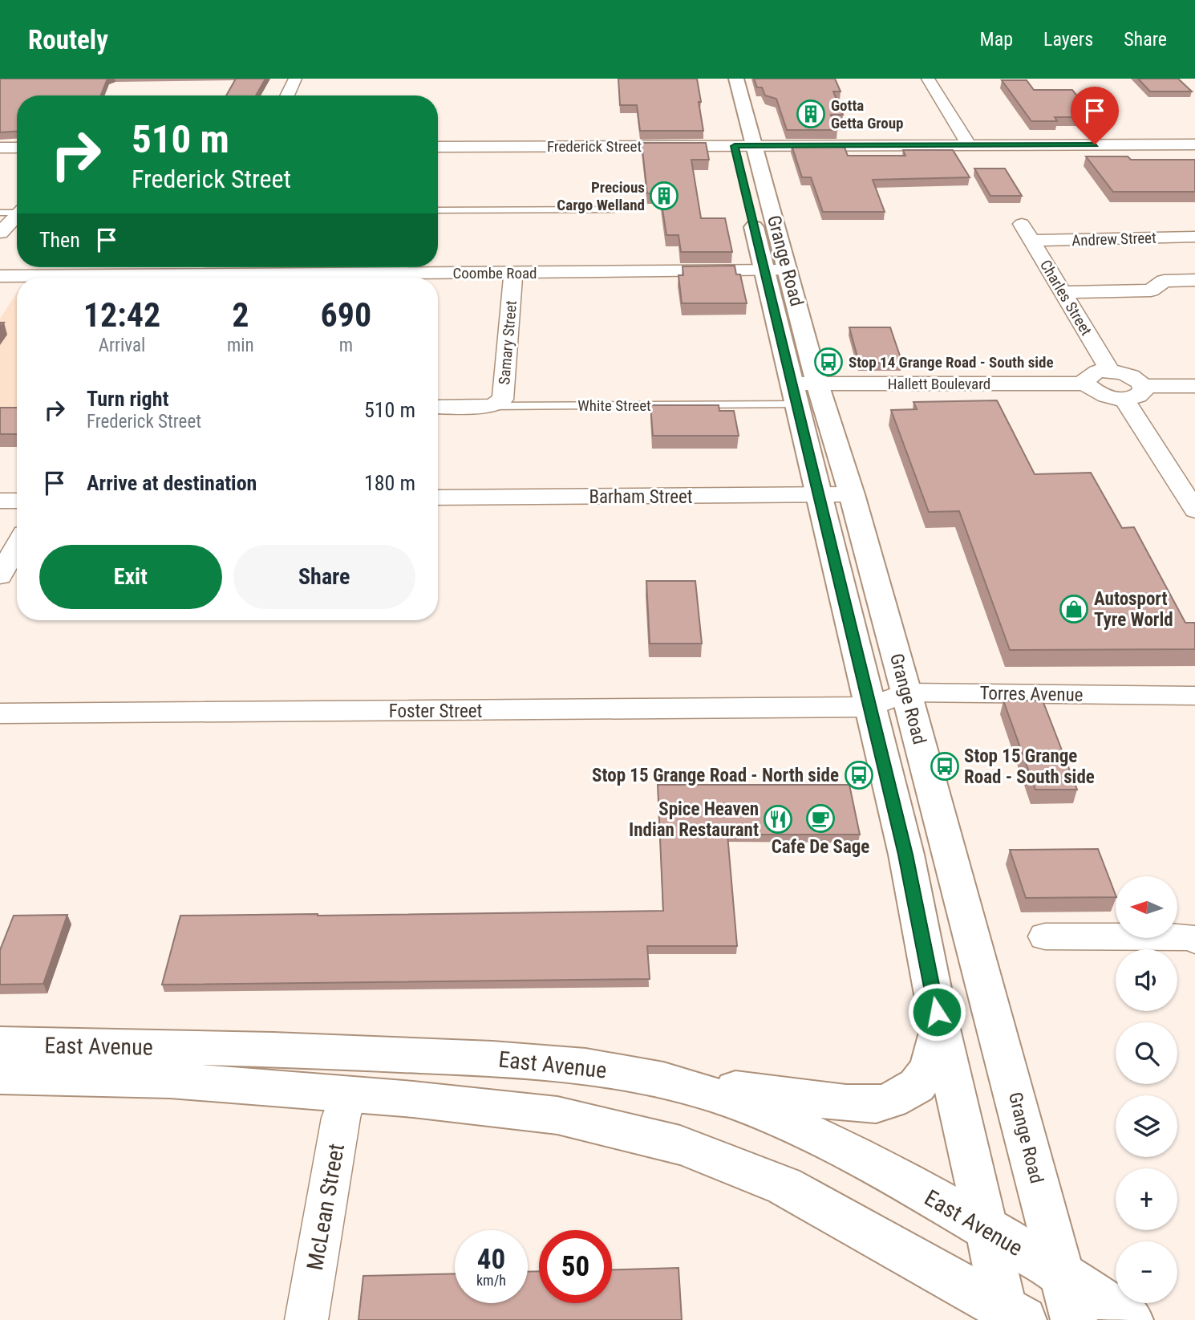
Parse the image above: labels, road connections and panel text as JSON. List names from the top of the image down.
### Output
{
  "streets": {
    "main road": ["Grange Road", "East Avenue"],
    "street": [
      "Frederick Street",
      "Andrew Street",
      "Coombe Road",
      "Charles Street",
      "Samary Street",
      "Hallett Boulevard",
      "White Street",
      "Barham Street",
      "Torres Avenue",
      "Foster Street",
      "McLean Street"
    ]
  },
  "crossings": [
    ["Frederick Street", "Grange Road"],
    ["Andrew Street", "Charles Street"],
    ["Grange Road", "Coombe Road"],
    ["Grange Road", "Hallett Boulevard"],
    ["Grange Road", "White Street"],
    ["Grange Road", "Barham Street"],
    ["Grange Road", "Torres Avenue"],
    ["Grange Road", "Foster Street"],
    ["Grange Road", "East Avenue"],
    ["Coombe Road", "Samary Street"],
    ["Samary Street", "White Street"],
    ["Hallett Boulevard", "White Street"],
    ["Torres Avenue", "Foster Street"],
    ["East Avenue", "McLean Street"]
  ],
  "places": {
    "building": ["Gotta Getta Group", "Precious Cargo Welland"],
    "bus stop": ["Stop 14 Grange Road - South side", "Stop 15 Grange Road - South side", "Stop 15 Grange Road - North side"],
    "shop": ["Autosport Tyre World"],
    "cafe": ["Cafe De Sage"],
    "restaurant": ["Spice Heaven Indian Restaurant"]
  },
  "north": "left",
  "page": {
    "header": "Routely",
    "nav": ["Map", "Layers", "Share"],
    "turn": ["510 m", "Frederick Street"],
    "then": "Then",
    "eta": [
      "12:42",
      "Arrival",
      "2",
      "min",
      "690",
      "m"
    ],
    "list": [
      {
        "name": "Turn right",
        "note": "Frederick Street",
        "value": "510 m"
      },
      {
        "name": "Arrive at destination",
        "value": "180 m"
      }
    ],
    "buttons": ["Exit", "Share"],
    "map_buttons": ["+", "−"],
    "speed": "40 km/h",
    "limit": "50"
  }
}
